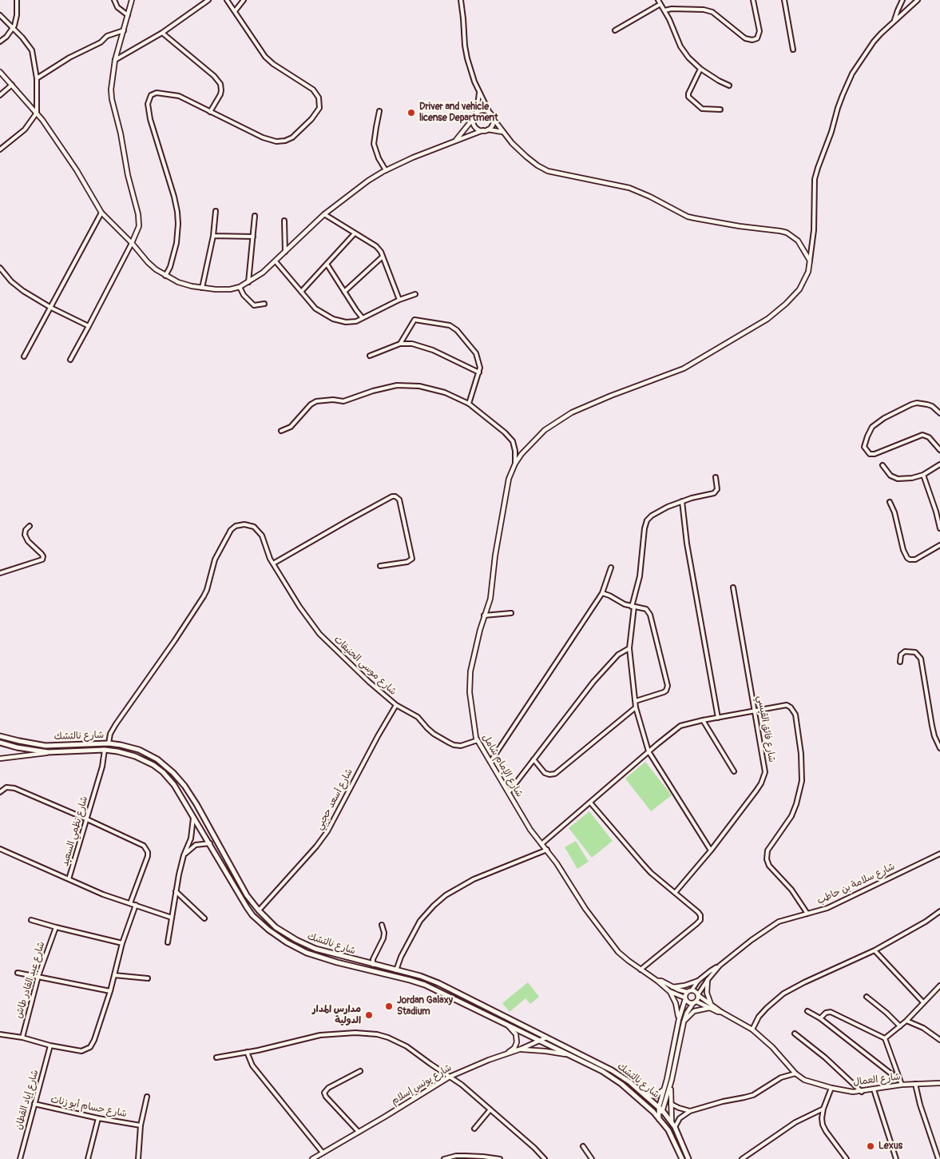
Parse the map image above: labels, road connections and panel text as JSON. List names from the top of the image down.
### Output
{
  "streets": {
    "main road": ["شارع نالتشك"],
    "street": [
      "شارع موسى الحنيفات",
      "شارع فائق القيسي",
      "شارع الإمام شامل",
      "شارع أسعد حجبي",
      "شارع نظمي السعيد",
      "شارع سلامة بن حاطب",
      "شارع عبد القادر طاش",
      "شارع العمال",
      "شارع يونس إسلام",
      "شارع إياد القطان",
      "شارع حسام أبو زنات"
    ]
  },
  "crossings": [
    ["شارع موسى الحنيفات", "شارع نالتشك"],
    ["شارع موسى الحنيفات", "شارع الإمام شامل"],
    ["شارع موسى الحنيفات", "شارع أسعد حجبي"],
    ["شارع نالتشك", "شارع أسعد حجبي"],
    ["شارع نالتشك", "شارع نظمي السعيد"],
    ["شارع نالتشك", "شارع يونس إسلام"],
    ["شارع الإمام شامل", "شارع سلامة بن حاطب"],
    ["شارع إياد القطان", "شارع حسام أبو زنات"]
  ],
  "places": [
    "Driver and vehicle license Department",
    "Jordan Galaxy Stadium",
    "مدارس المدار الدولية",
    "Lexus"
  ]
}
